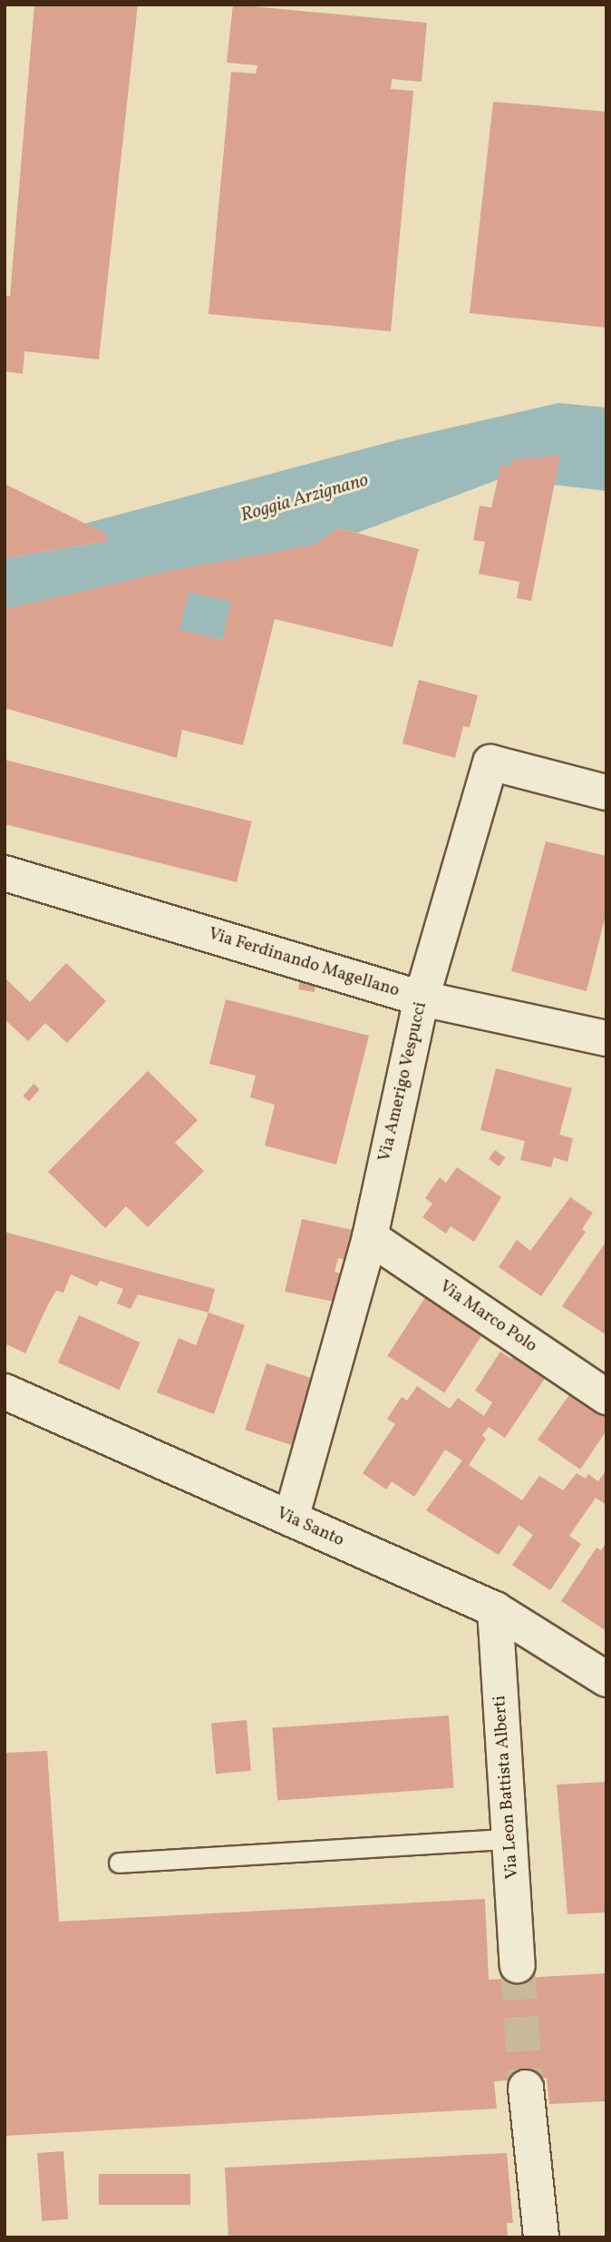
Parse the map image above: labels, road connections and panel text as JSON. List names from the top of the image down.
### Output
{
  "streets": {
    "street": [
      "Via Ferdinando Magellano",
      "Via Amerigo Vespucci",
      "Via Marco Polo",
      "Via Santo",
      "Via Leon Battista Alberti"
    ]
  },
  "crossings": [
    ["Via Ferdinando Magellano", "Via Amerigo Vespucci"],
    ["Via Amerigo Vespucci", "Via Marco Polo"],
    ["Via Amerigo Vespucci", "Via Santo"],
    ["Via Santo", "Via Leon Battista Alberti"]
  ],
  "water": ["Roggia Arzignano"]
}
